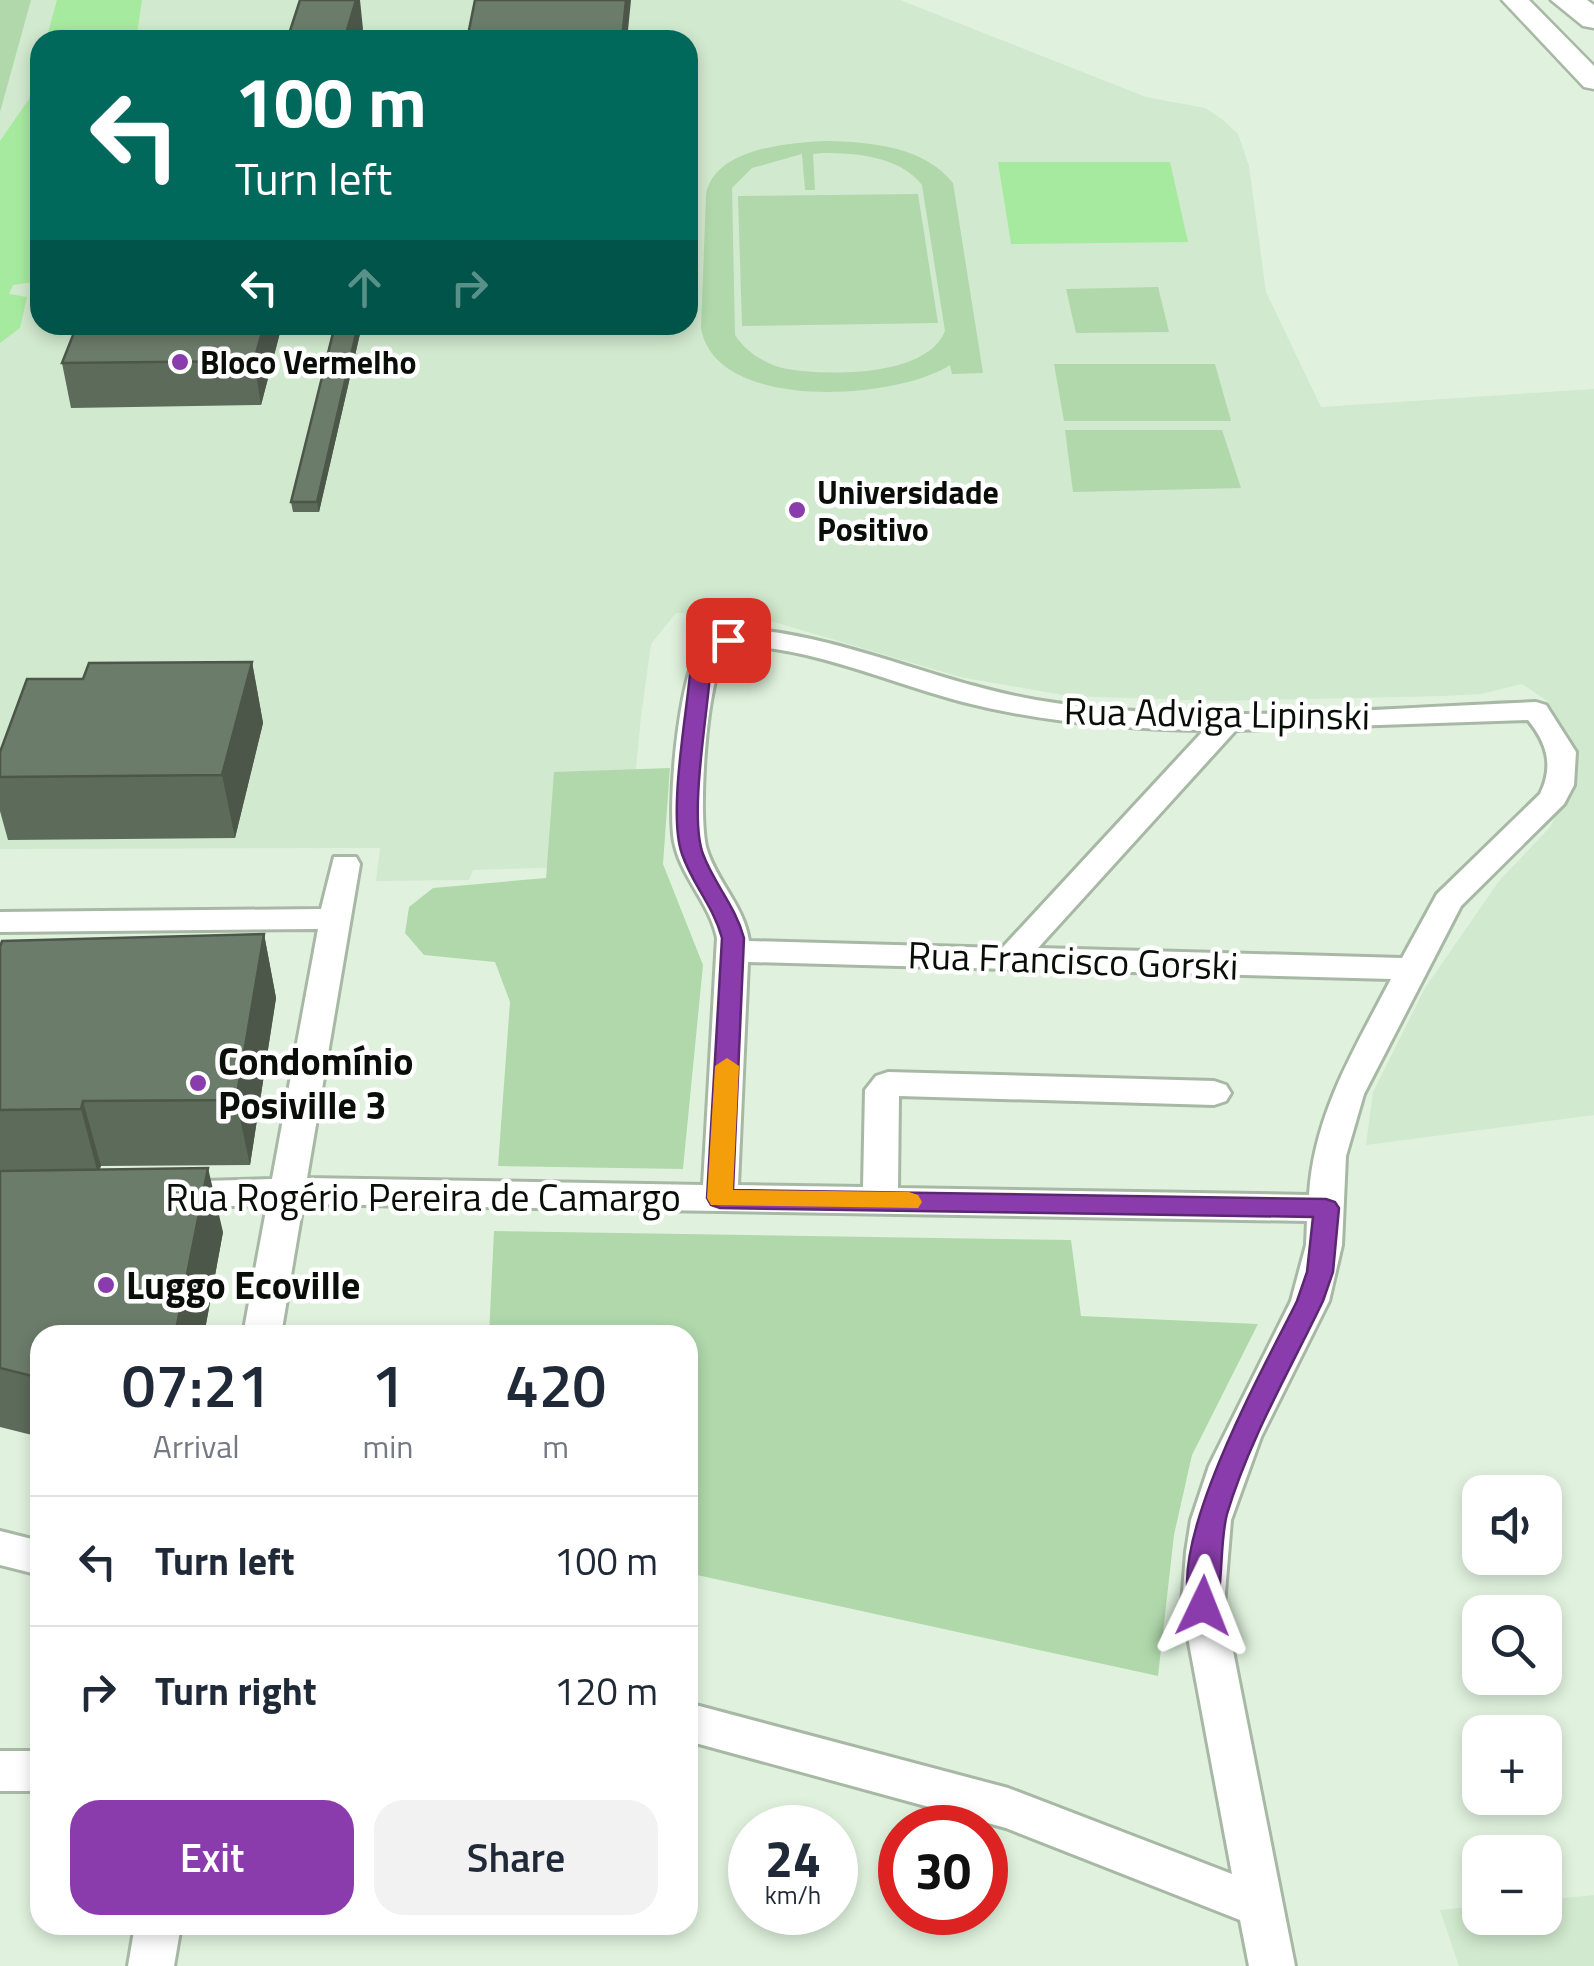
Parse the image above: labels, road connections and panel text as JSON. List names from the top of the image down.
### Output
{
  "streets": {
    "street": ["Rua Adviga Lipinski", "Rua Francisco Gorski", "Rua Rogério Pereira de Camargo"]
  },
  "crossings": [
    ["Rua Adviga Lipinski", "Rua Francisco Gorski"]
  ],
  "places": [
    "Bloco Vermelho",
    "Universidade Positivo",
    "Condomínio Posiville 3",
    "Luggo Ecoville"
  ],
  "page": {
    "turn": ["100 m", "Turn left"],
    "eta": [
      "07:21",
      "Arrival",
      "1",
      "min",
      "420",
      "m"
    ],
    "map_buttons": ["+", "−"],
    "list": [
      {
        "name": "Turn left",
        "value": "100 m"
      },
      {
        "name": "Turn right",
        "value": "120 m"
      }
    ],
    "buttons": ["Exit", "Share"],
    "speed": "24 km/h",
    "limit": "30"
  }
}
